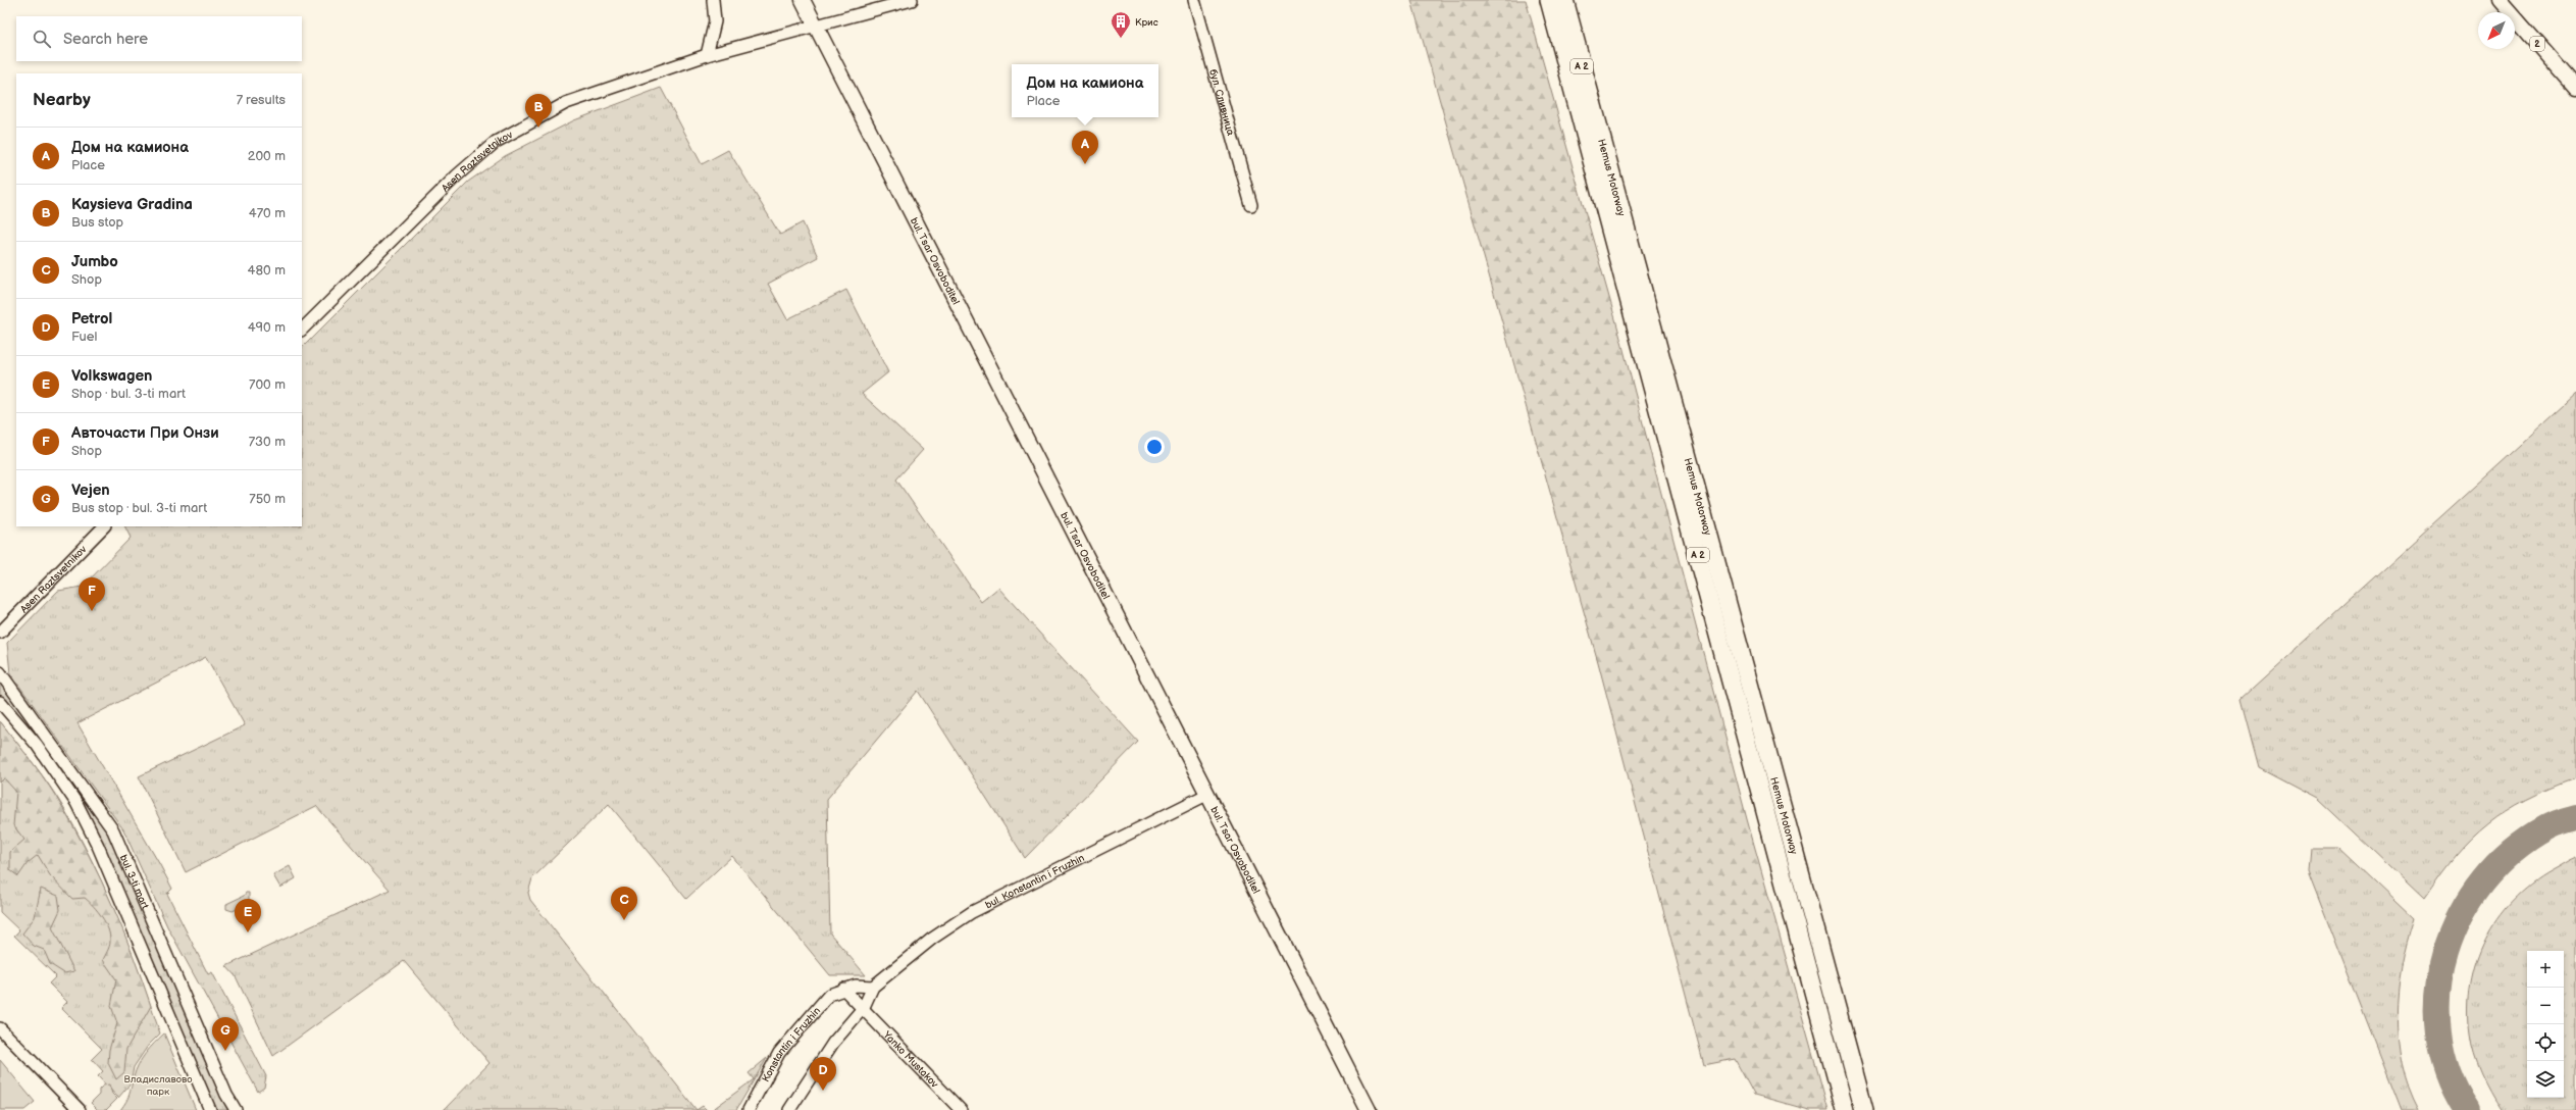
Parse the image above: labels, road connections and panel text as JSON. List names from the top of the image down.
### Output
{
  "streets": {
    "highway": ["A 2", "Hemus Motorway"],
    "main road": ["2", "bul. Tsar Osvoboditel"],
    "street": [
      "бул. Сливница",
      "Asen Raztsvetnikov",
      "bul. Konstantin i Fruzhin",
      "bul. 3-ti mart",
      "Konstantin i Fruzhin",
      "Yanko Mustakov"
    ]
  },
  "crossings": [
    ["Asen Raztsvetnikov", "bul. Tsar Osvoboditel"],
    ["bul. Tsar Osvoboditel", "bul. Konstantin i Fruzhin"],
    ["bul. Konstantin i Fruzhin", "Yanko Mustakov"],
    ["Konstantin i Fruzhin", "Yanko Mustakov"]
  ],
  "parks": ["Владиславово парк"],
  "places": {
    "building": ["Крис"]
  },
  "north": "bottom left",
  "page": {
    "search": "Search here",
    "popup": ["Дом на камиона", "Place"],
    "heading": ["Nearby", "7 results"],
    "pins": [
      "B",
      "A",
      "F",
      "C",
      "E",
      "G",
      "D"
    ],
    "list": [
      {
        "mark": "A",
        "name": "Дом на камиона",
        "note": "Place",
        "value": "200 m"
      },
      {
        "mark": "B",
        "name": "Kaysieva Gradina",
        "note": "Bus stop",
        "value": "470 m"
      },
      {
        "mark": "C",
        "name": "Jumbo",
        "note": "Shop",
        "value": "480 m"
      },
      {
        "mark": "D",
        "name": "Petrol",
        "note": "Fuel",
        "value": "490 m"
      },
      {
        "mark": "E",
        "name": "Volkswagen",
        "note": "Shop · bul. 3-ti mart",
        "value": "700 m"
      },
      {
        "mark": "F",
        "name": "Авточасти При Онзи",
        "note": "Shop",
        "value": "730 m"
      },
      {
        "mark": "G",
        "name": "Vejen",
        "note": "Bus stop · bul. 3-ti mart",
        "value": "750 m"
      }
    ],
    "map_buttons": ["+", "−"]
  }
}
